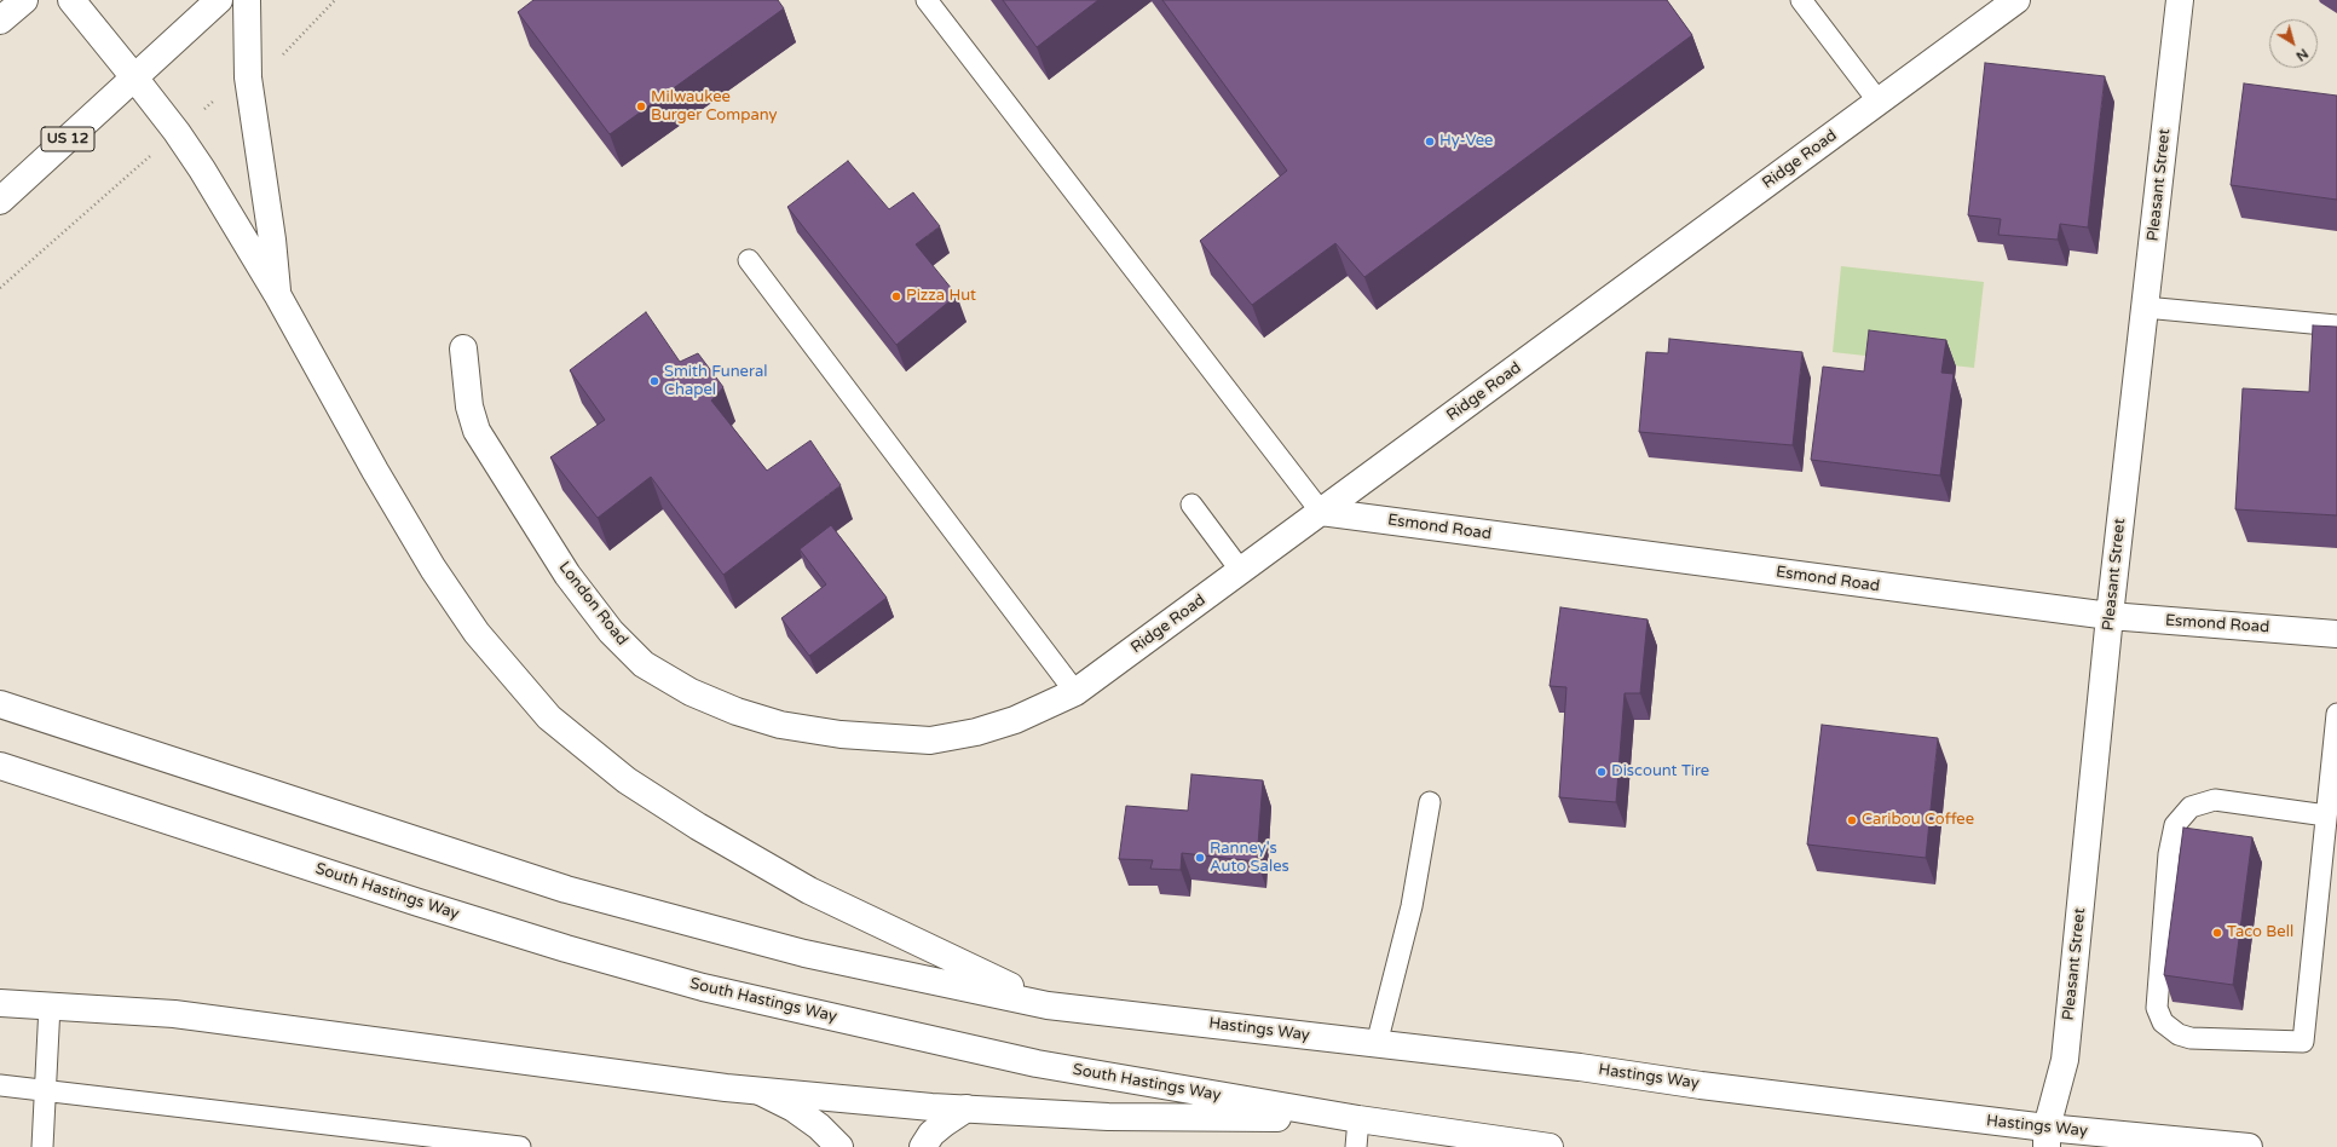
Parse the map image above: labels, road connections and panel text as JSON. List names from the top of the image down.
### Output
{
  "streets": {
    "main road": [
      "US 12",
      "Ridge Road",
      "Pleasant Street",
      "Esmond Road",
      "London Road",
      "South Hastings Way",
      "Hastings Way"
    ]
  },
  "crossings": [
    ["Ridge Road", "Esmond Road"],
    ["Ridge Road", "London Road"],
    ["Pleasant Street", "Esmond Road"],
    ["Pleasant Street", "Hastings Way"]
  ],
  "places": [
    "Milwaukee Burger Company",
    "Hy-Vee",
    "Pizza Hut",
    "Smith Funeral Chapel",
    "Discount Tire",
    "Caribou Coffee",
    "Ranney's Auto Sales",
    "Taco Bell"
  ],
  "north": "bottom right"
}
